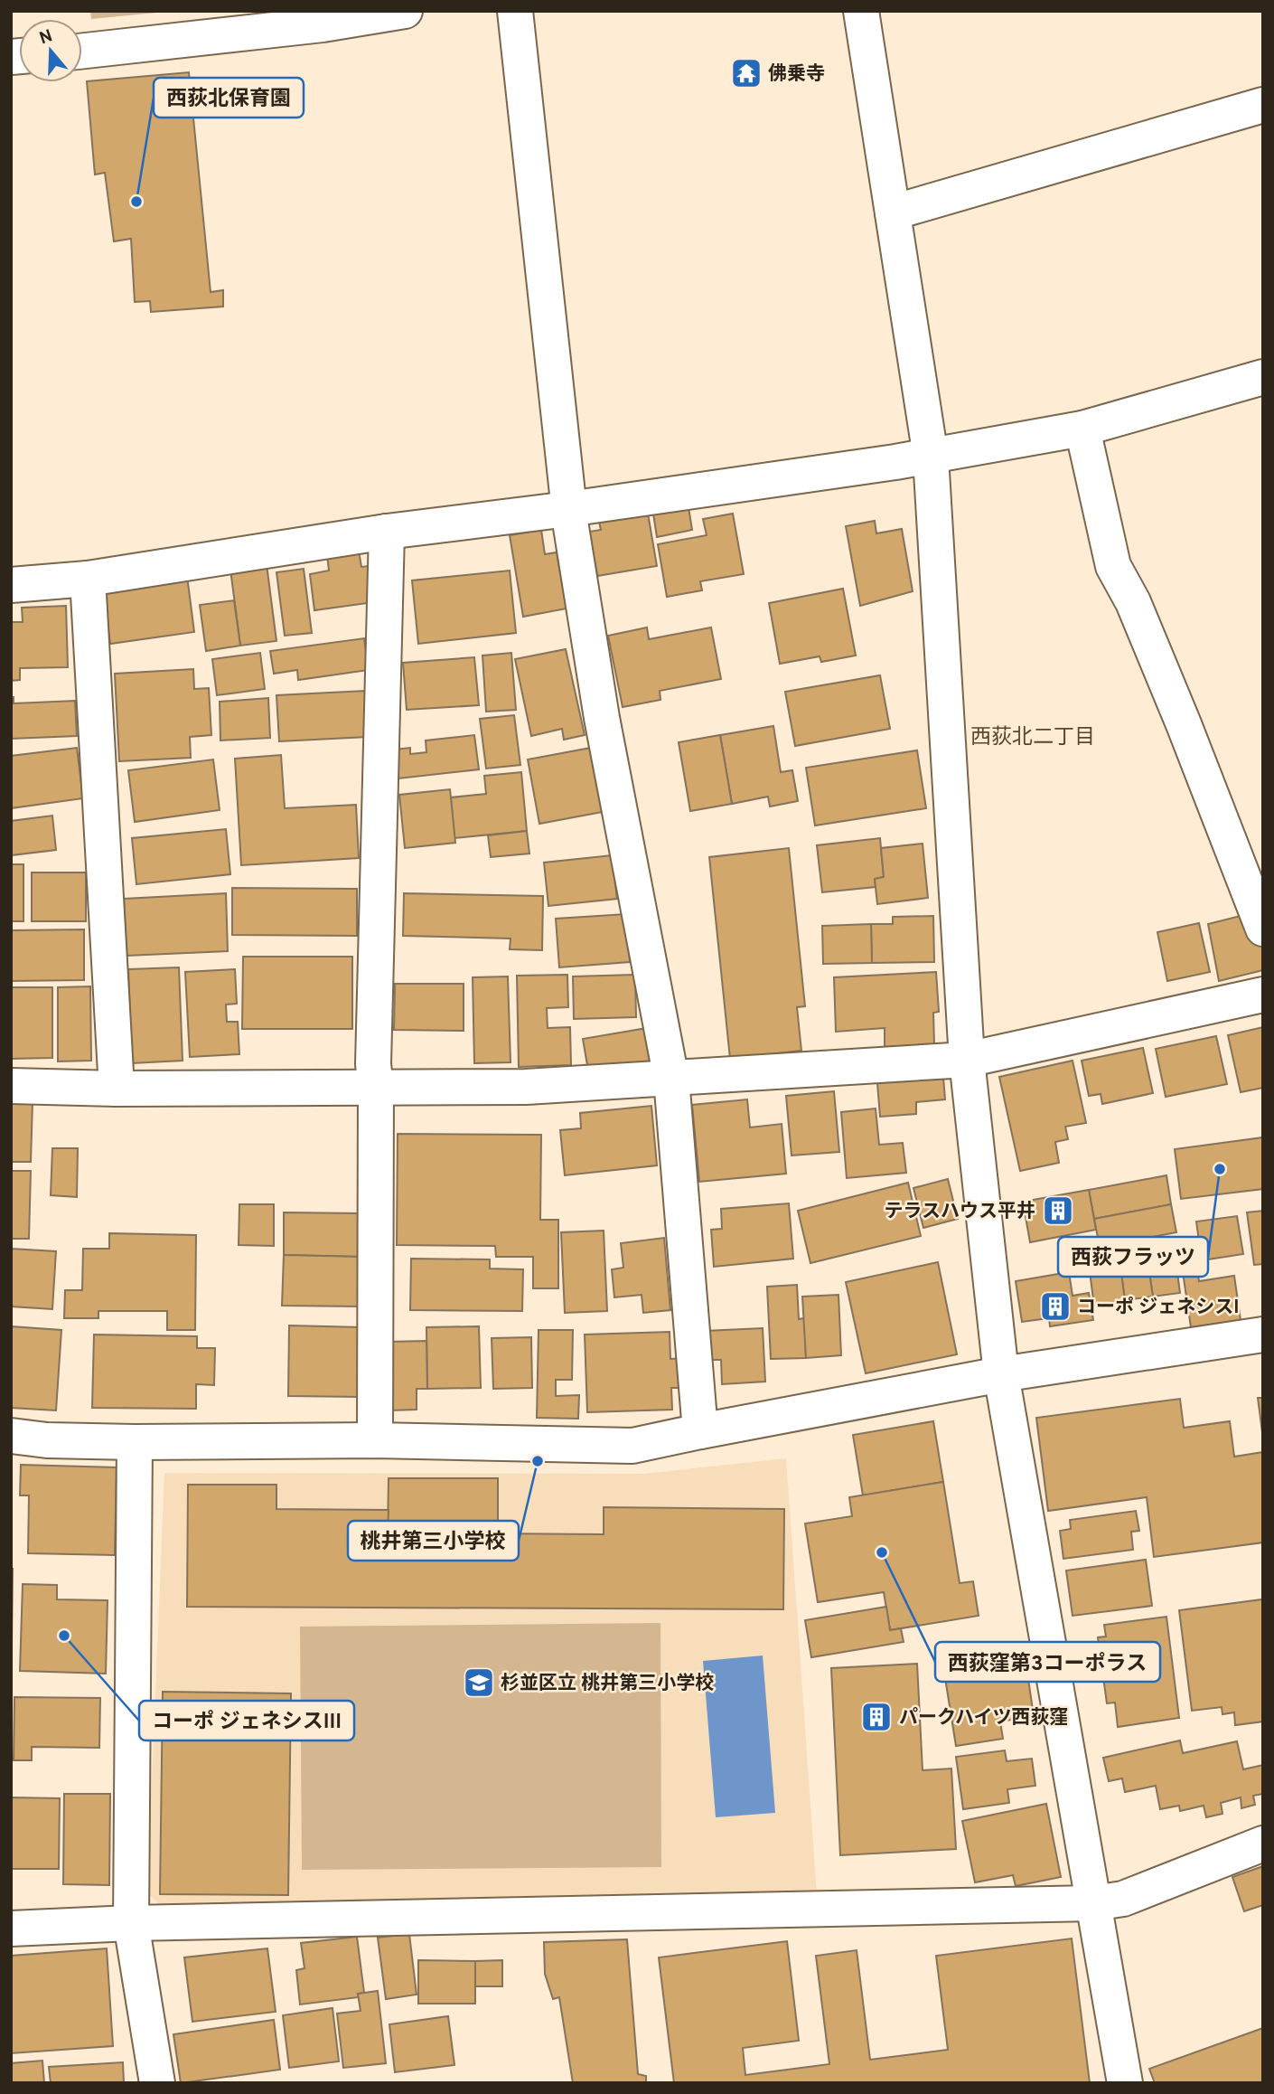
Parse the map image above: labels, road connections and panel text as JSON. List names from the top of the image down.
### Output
{
  "districts": ["西荻北二丁目"],
  "places": {
    "temple": ["佛乗寺"],
    "other": [
      "西荻北保育園",
      "西荻フラッツ",
      "桃井第三小学校",
      "西荻窪第3コーポラス",
      "コーポ ジェネシスIII"
    ],
    "building": ["テラスハウス平井", "コーポ ジェネシスI", "パークハイツ西荻窪"],
    "school or university": ["杉並区立 桃井第三小学校"]
  },
  "north": "top"
}
